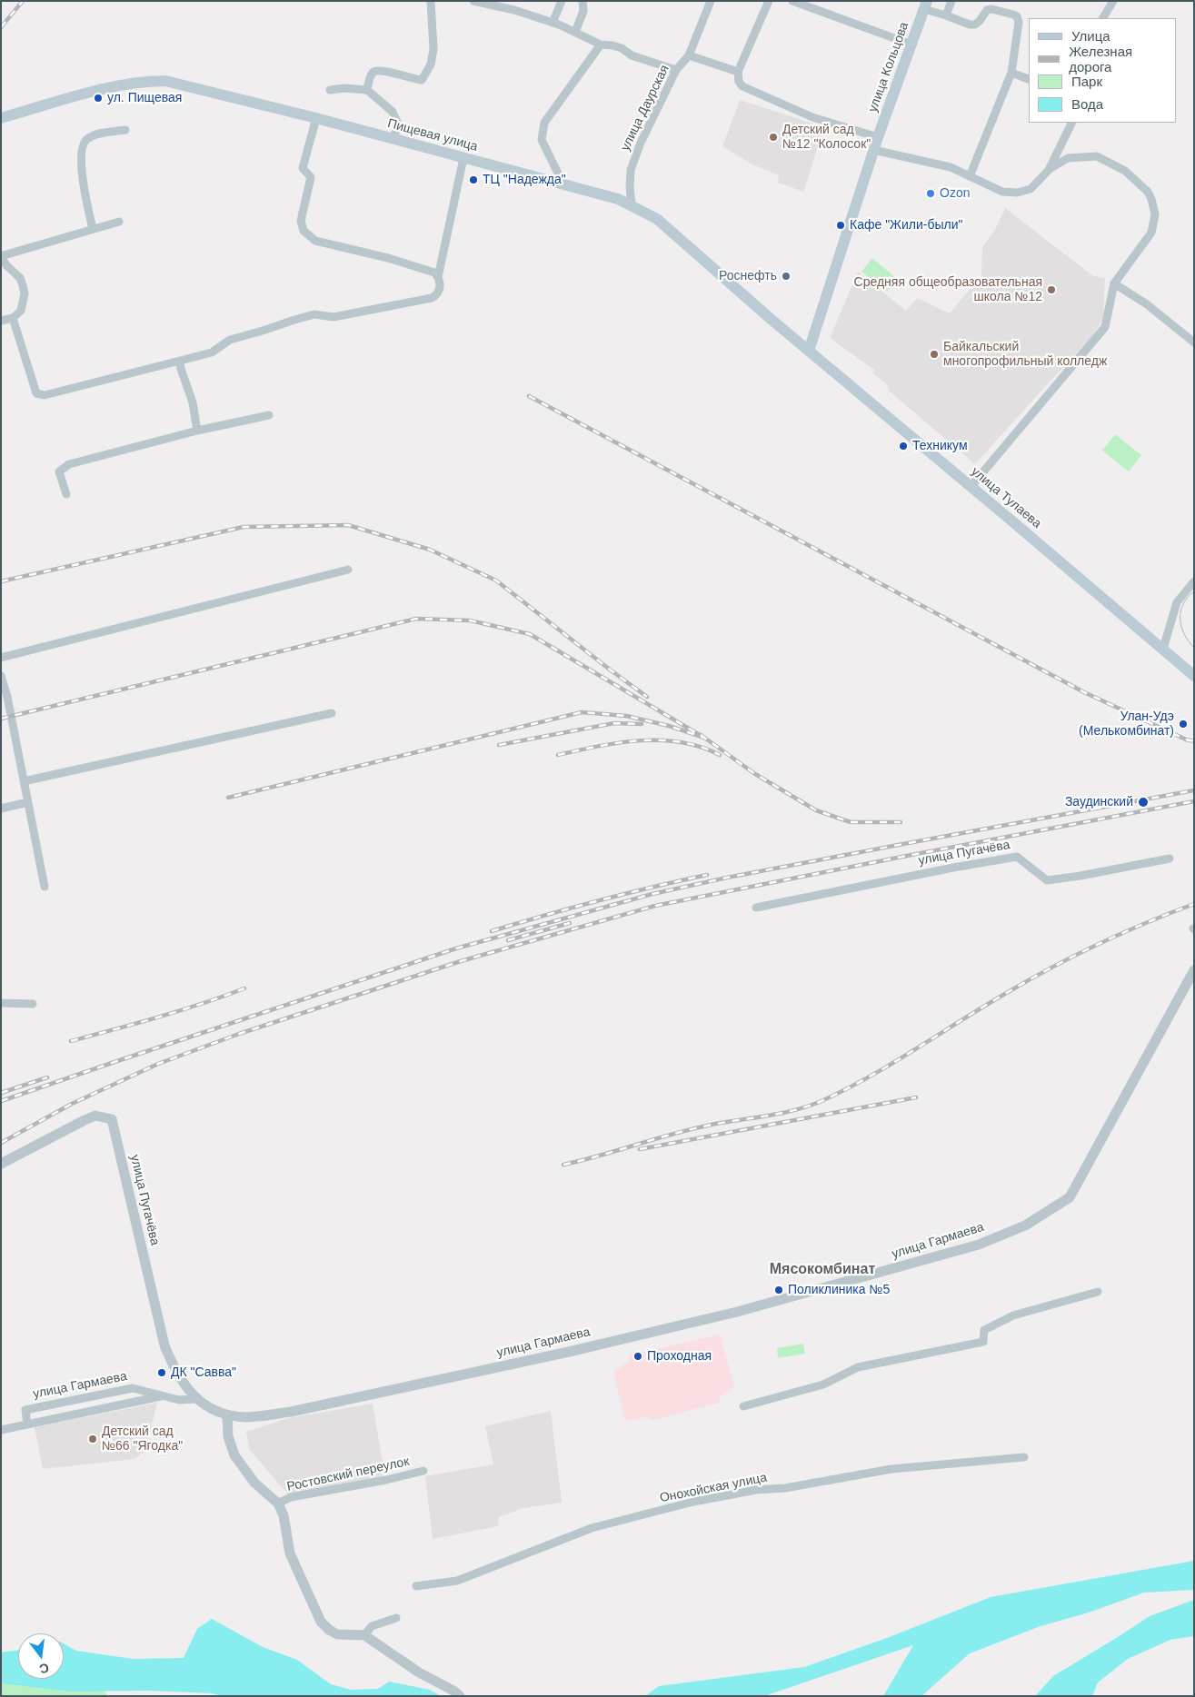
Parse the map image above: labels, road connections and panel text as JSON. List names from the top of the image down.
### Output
{
  "streets": {
    "main road": ["улица Кольцова", "Пищевая улица", "улица Тулаева"],
    "street": [
      "улица Даурская",
      "улица Пугачёва",
      "улица Гармаева",
      "Ростовский переулок",
      "Онохойская улица"
    ]
  },
  "crossings": [
    ["улица Кольцова", "Пищевая улица"],
    ["улица Кольцова", "улица Тулаева"],
    ["улица Даурская", "Пищевая улица"],
    ["Пищевая улица", "улица Тулаева"],
    ["улица Пугачёва", "улица Гармаева"]
  ],
  "districts": ["Мясокомбинат"],
  "places": [
    "ул. Пищевая",
    "Детский сад №12 \"Колосок\"",
    "ТЦ \"Надежда\"",
    "Ozon",
    "Кафе \"Жили-были\"",
    "Роснефть",
    "Средняя общеобразовательная школа №12",
    "Байкальский многопрофильный колледж",
    "Техникум",
    "Улан-Удэ (Мелькомбинат)",
    "Заудинский",
    "Поликлиника №5",
    "Проходная",
    "ДК \"Савва\"",
    "Детский сад №66 \"Ягодка\""
  ],
  "legend": [
    "Улица",
    "Железная дорога",
    "Парк",
    "Вода"
  ],
  "north": "bottom"
}
